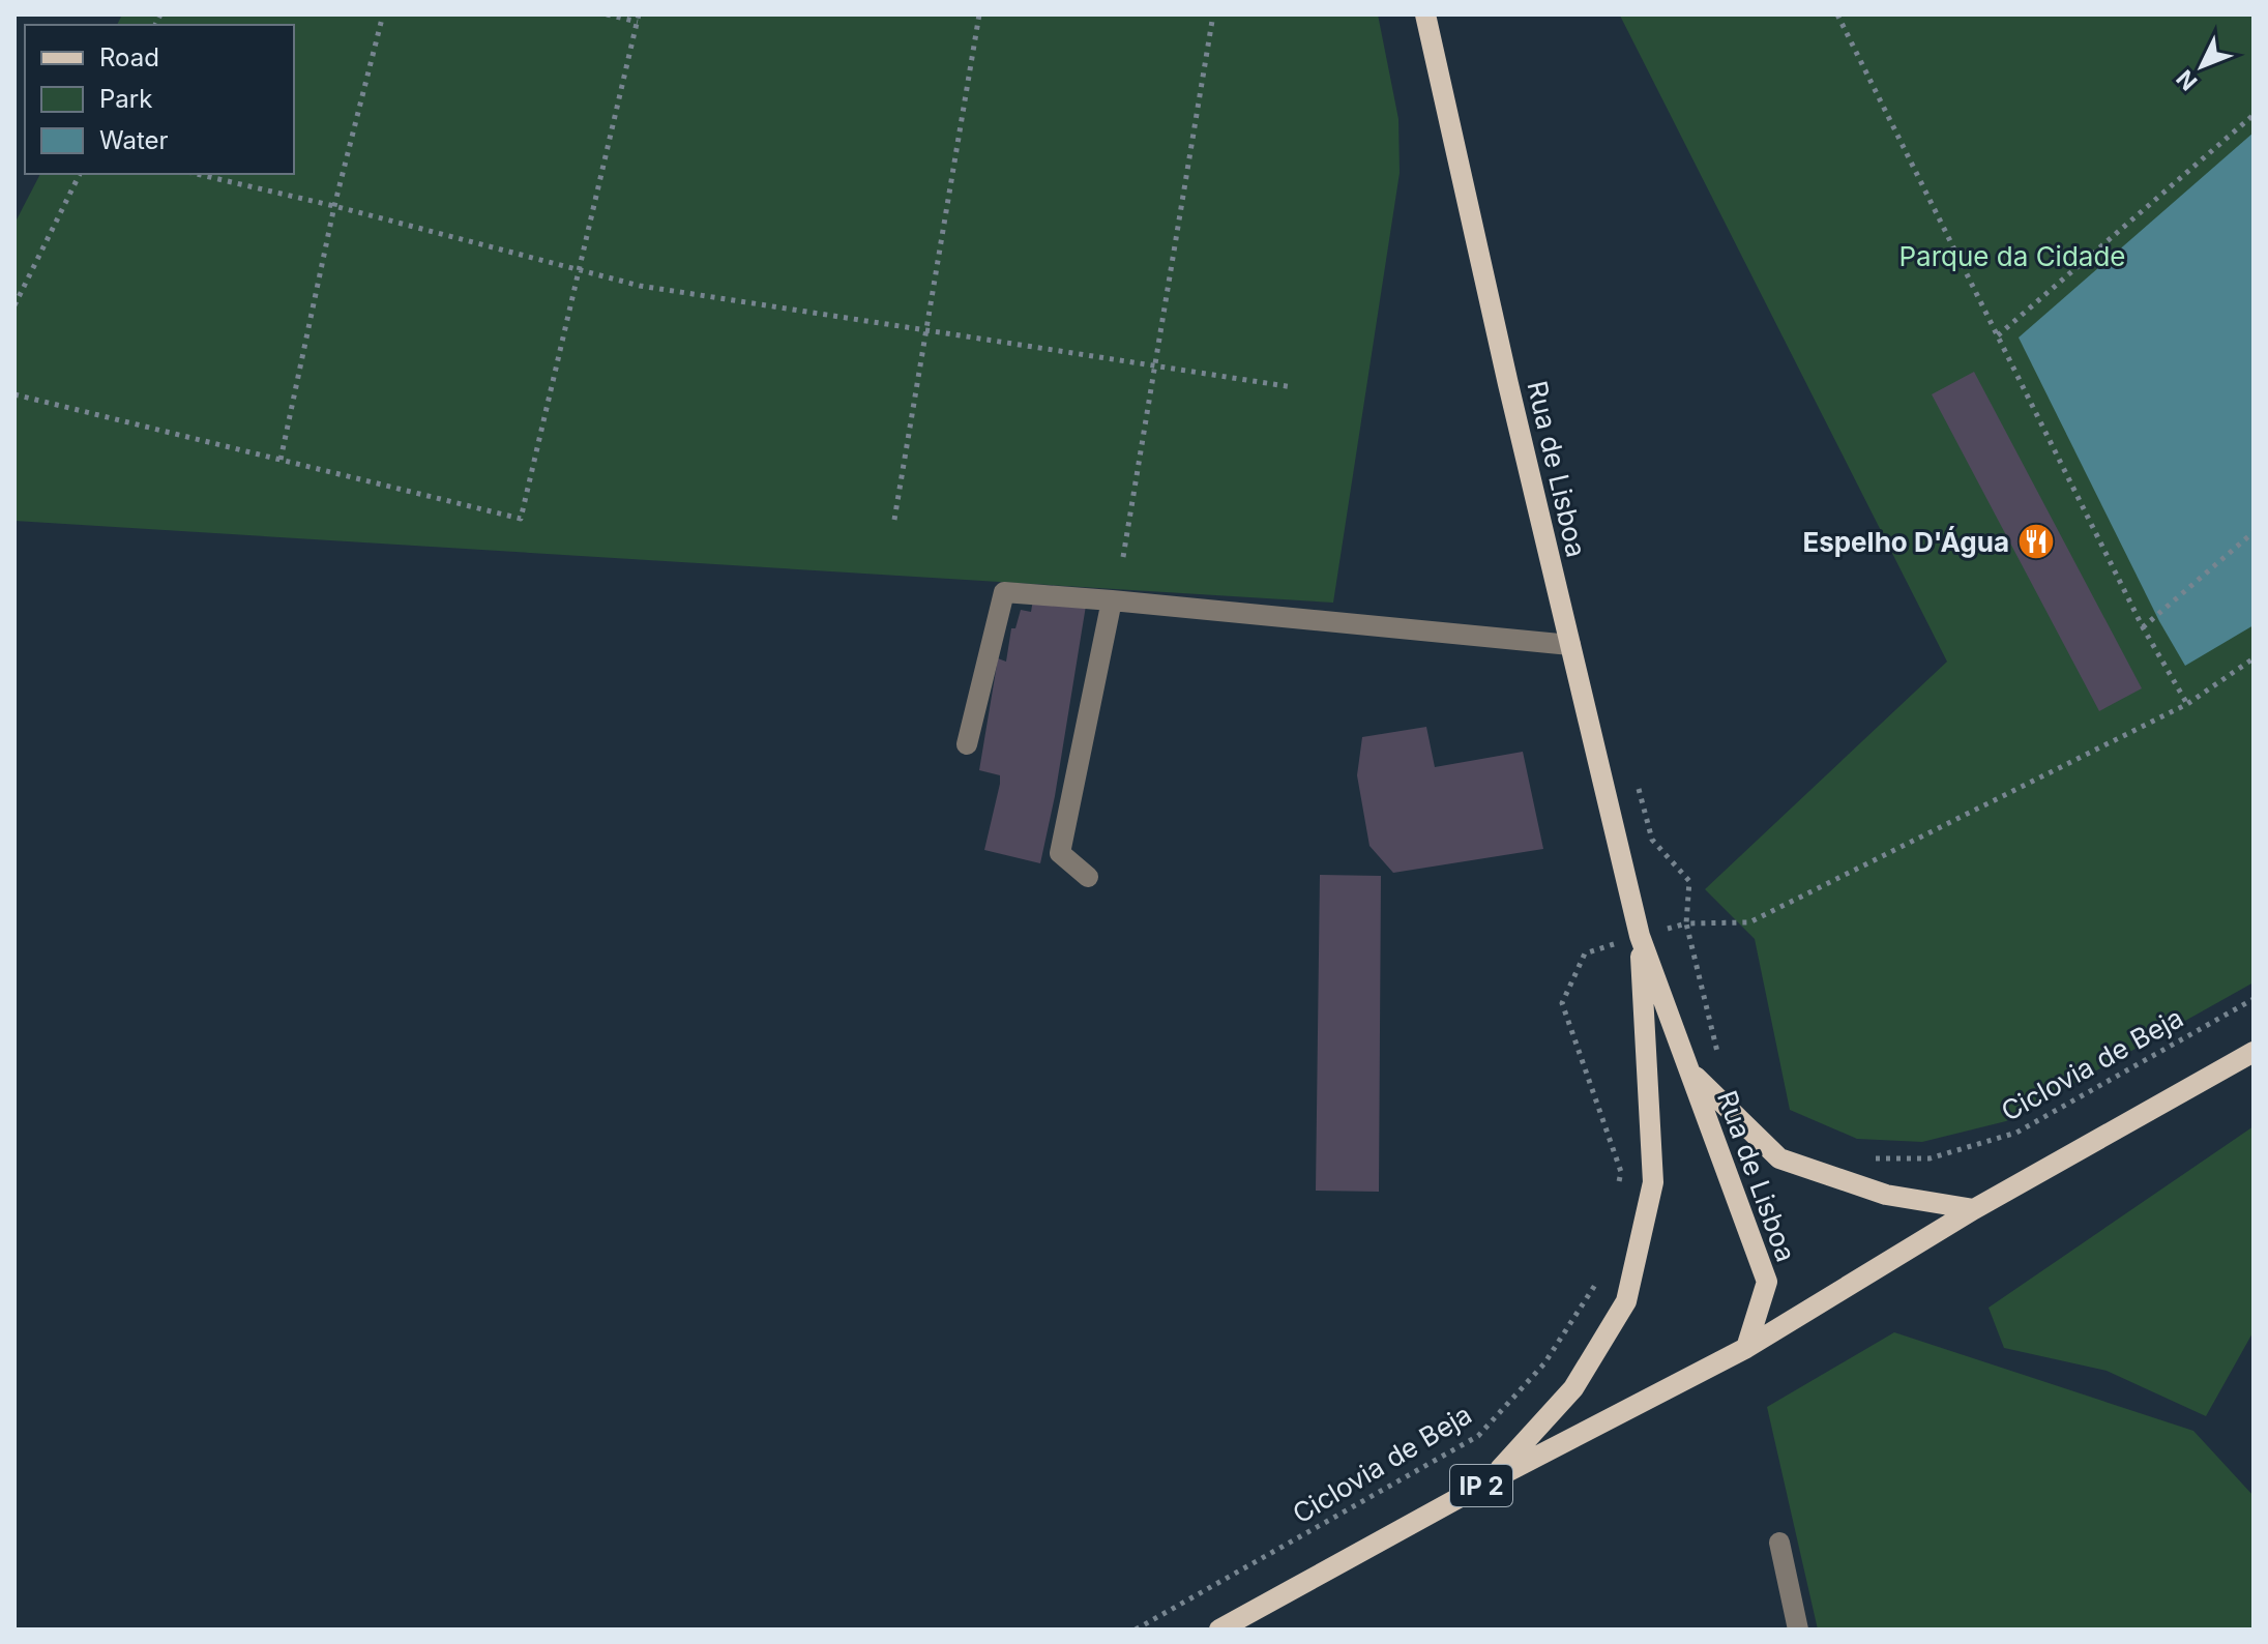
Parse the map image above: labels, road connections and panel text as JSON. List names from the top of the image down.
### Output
{
  "streets": {
    "main road": ["Rua de Lisboa", "IP 2"],
    "path": ["Ciclovia de Beja"]
  },
  "crossings": [
    ["Rua de Lisboa", "IP 2"]
  ],
  "parks": ["Parque da Cidade"],
  "places": {
    "restaurant": ["Espelho D'Água"]
  },
  "legend": ["Road", "Park", "Water"],
  "north": "bottom left"
}
